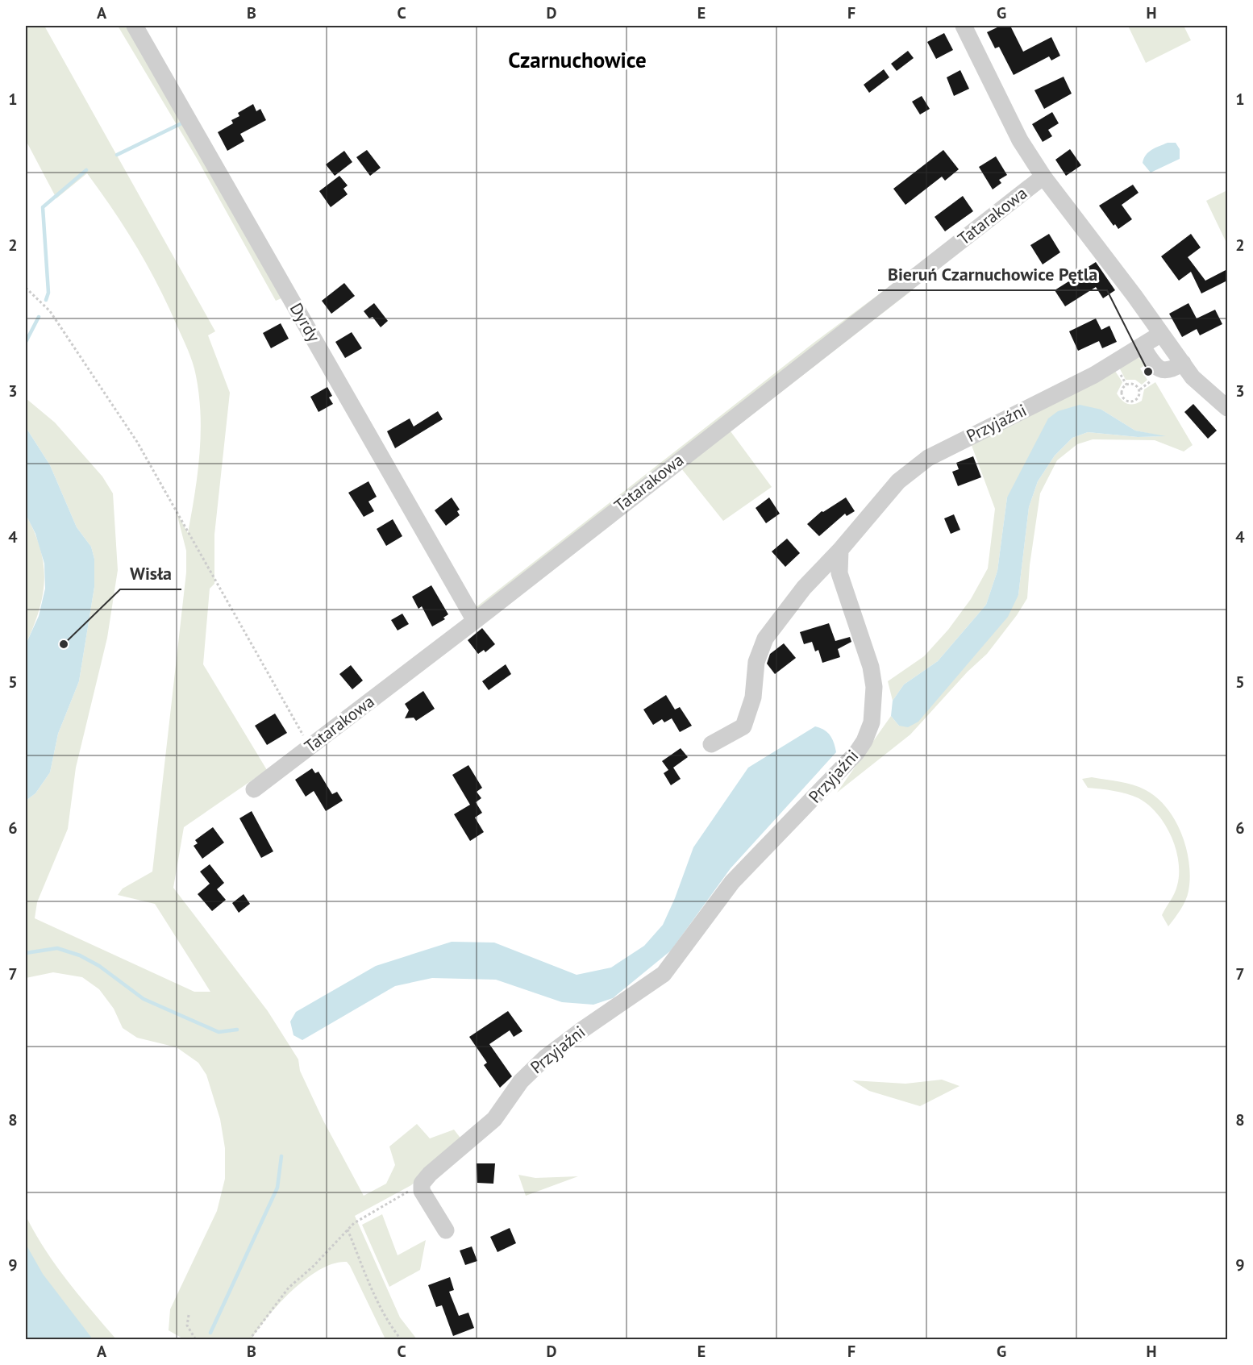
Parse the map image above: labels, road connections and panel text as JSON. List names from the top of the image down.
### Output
{
  "streets": {
    "street": ["Tatarakowa", "Dyrdy", "Przyjaźni"]
  },
  "crossings": [
    ["Tatarakowa", "Dyrdy"]
  ],
  "districts": ["Czarnuchowice"],
  "places": ["Bieruń Czarnuchowice Pętla", "Wisła"],
  "grid": {
    "columns": [
      "A",
      "B",
      "C",
      "D",
      "E",
      "F",
      "G",
      "H"
    ],
    "rows": [
      "1",
      "2",
      "3",
      "4",
      "5",
      "6",
      "7",
      "8",
      "9"
    ]
  }
}
